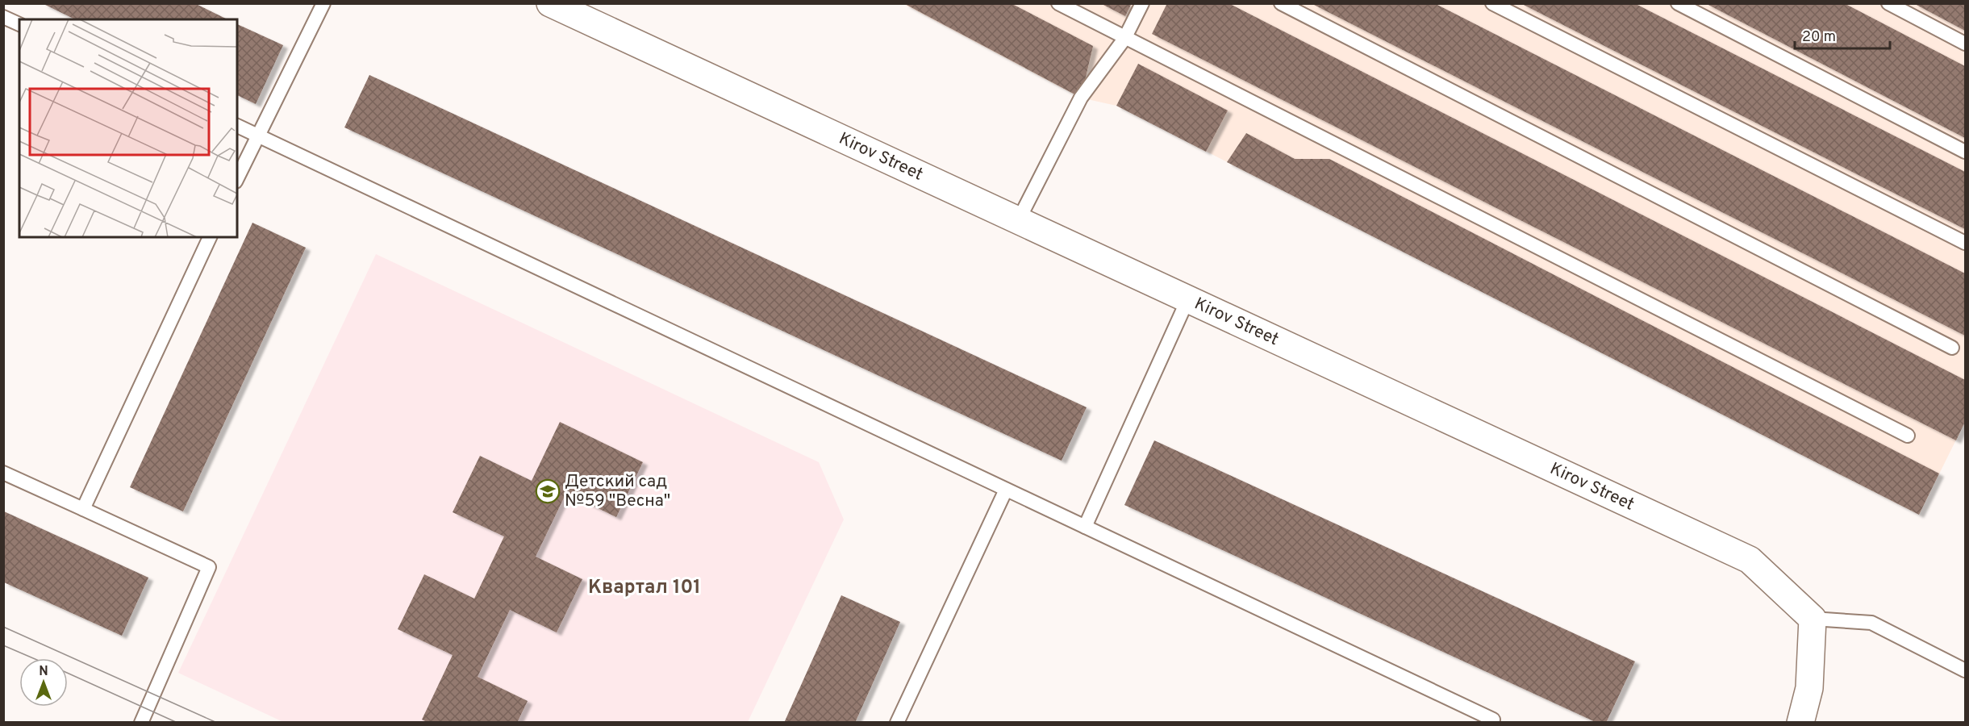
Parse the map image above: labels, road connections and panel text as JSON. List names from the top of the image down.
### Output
{
  "streets": {
    "street": ["Kirov Street"]
  },
  "districts": ["Квартал 101"],
  "places": {
    "school or university": ["Детский сад №59 \"Весна\""]
  },
  "scale_bar": "20 m",
  "north": "top"
}
